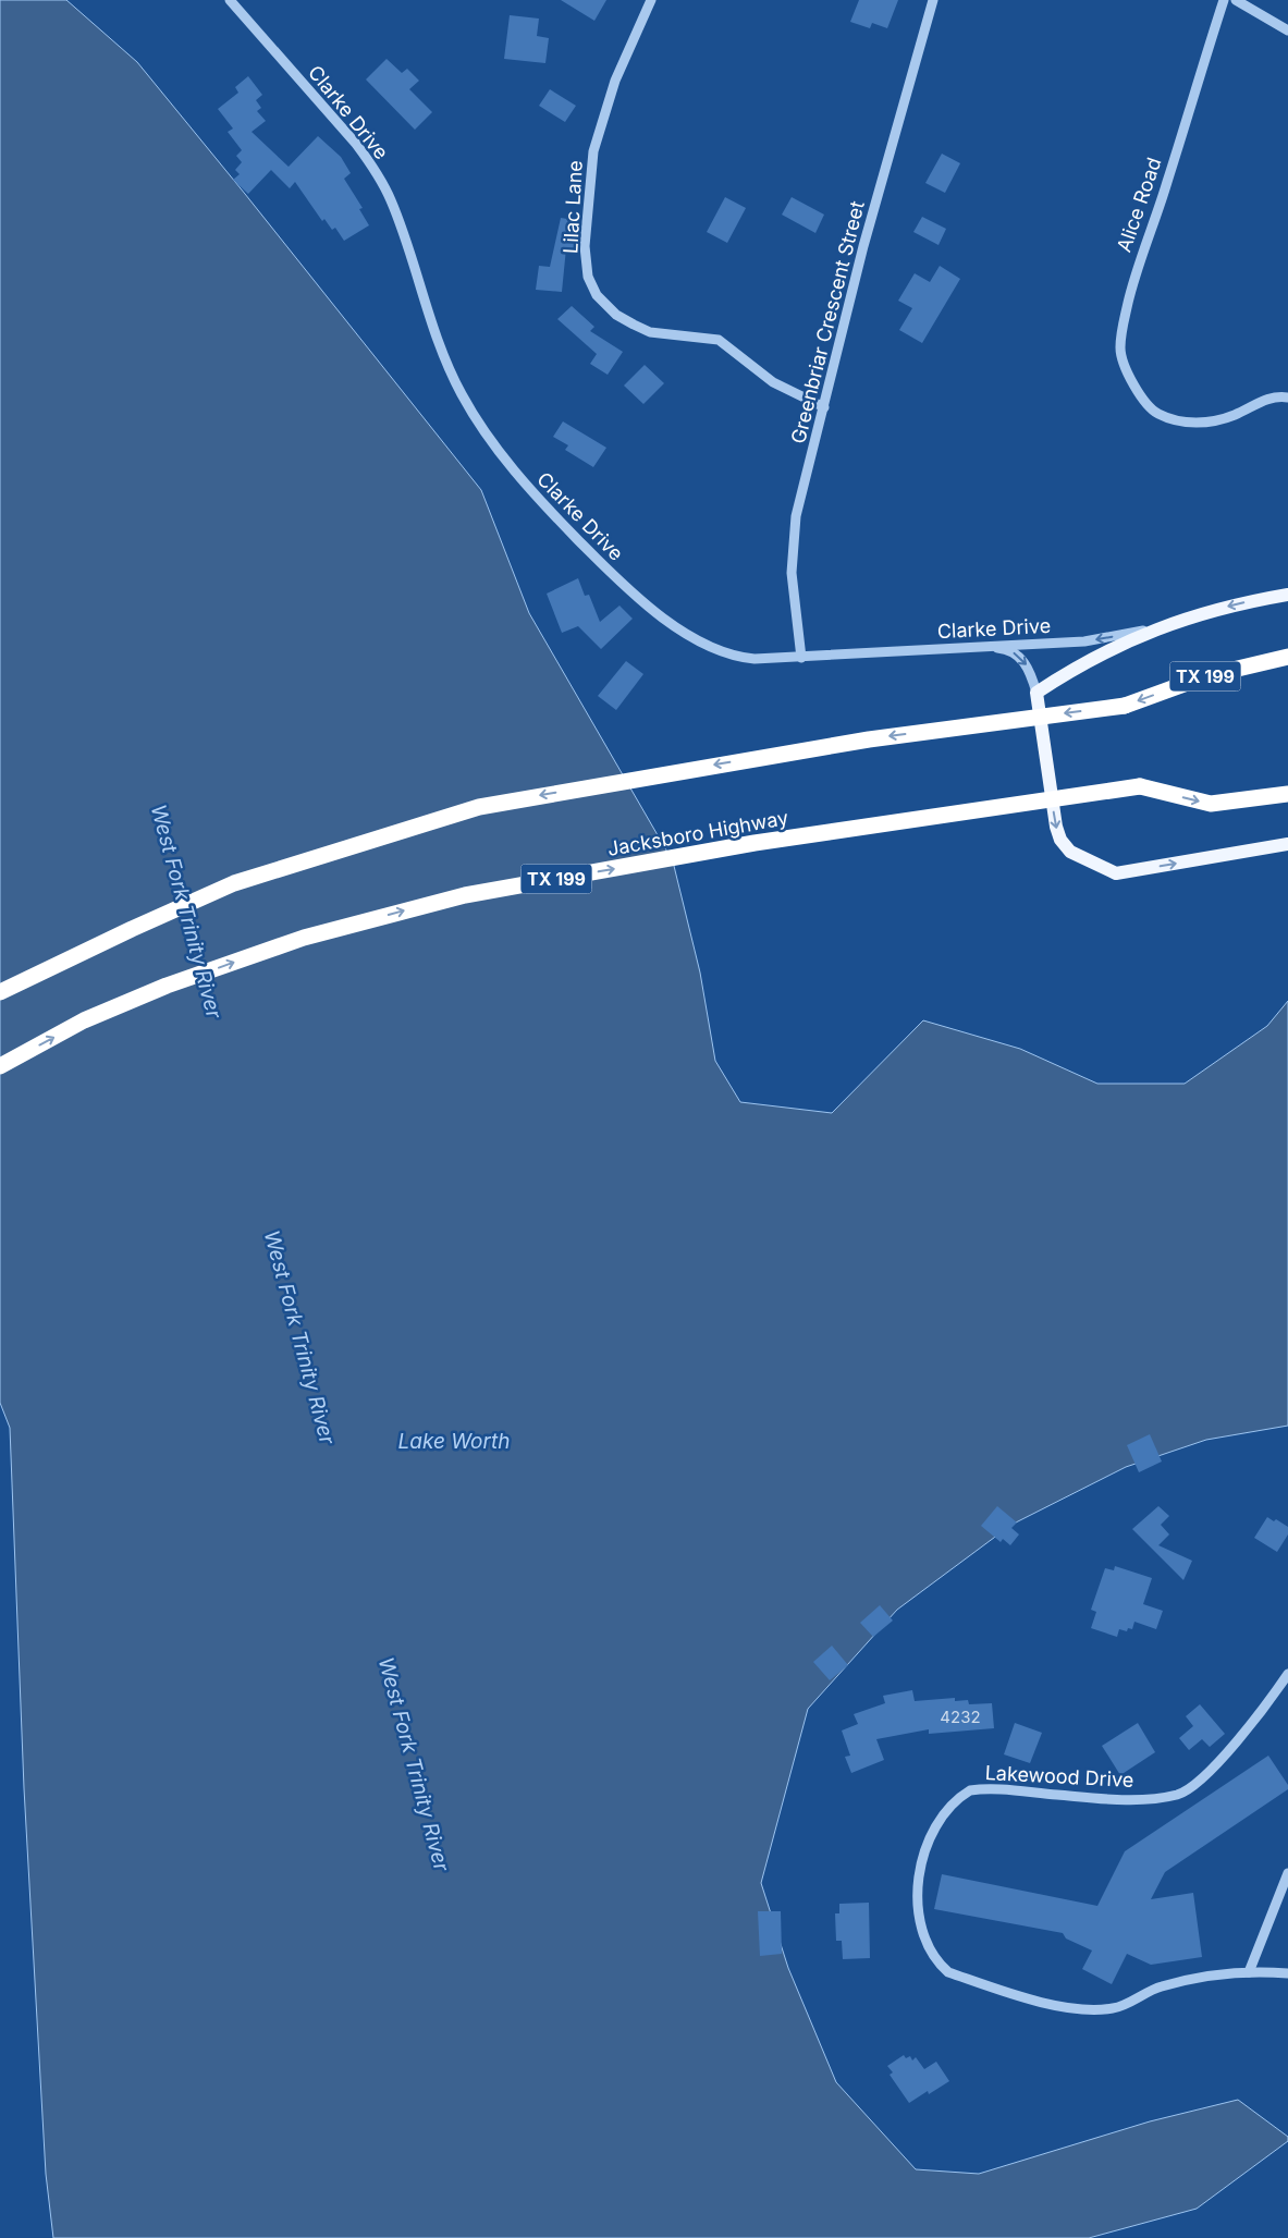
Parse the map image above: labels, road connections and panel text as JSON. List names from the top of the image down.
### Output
{
  "streets": {
    "highway": ["TX 199", "Jacksboro Highway"],
    "street": [
      "Clarke Drive",
      "Alice Road",
      "Lilac Lane",
      "Greenbriar Crescent Street",
      "Lakewood Drive"
    ]
  },
  "crossings": [
    ["Clarke Drive", "Greenbriar Crescent Street"],
    ["Lilac Lane", "Greenbriar Crescent Street"]
  ],
  "water": ["West Fork Trinity River", "Lake Worth"],
  "house_numbers": ["4232"]
}
